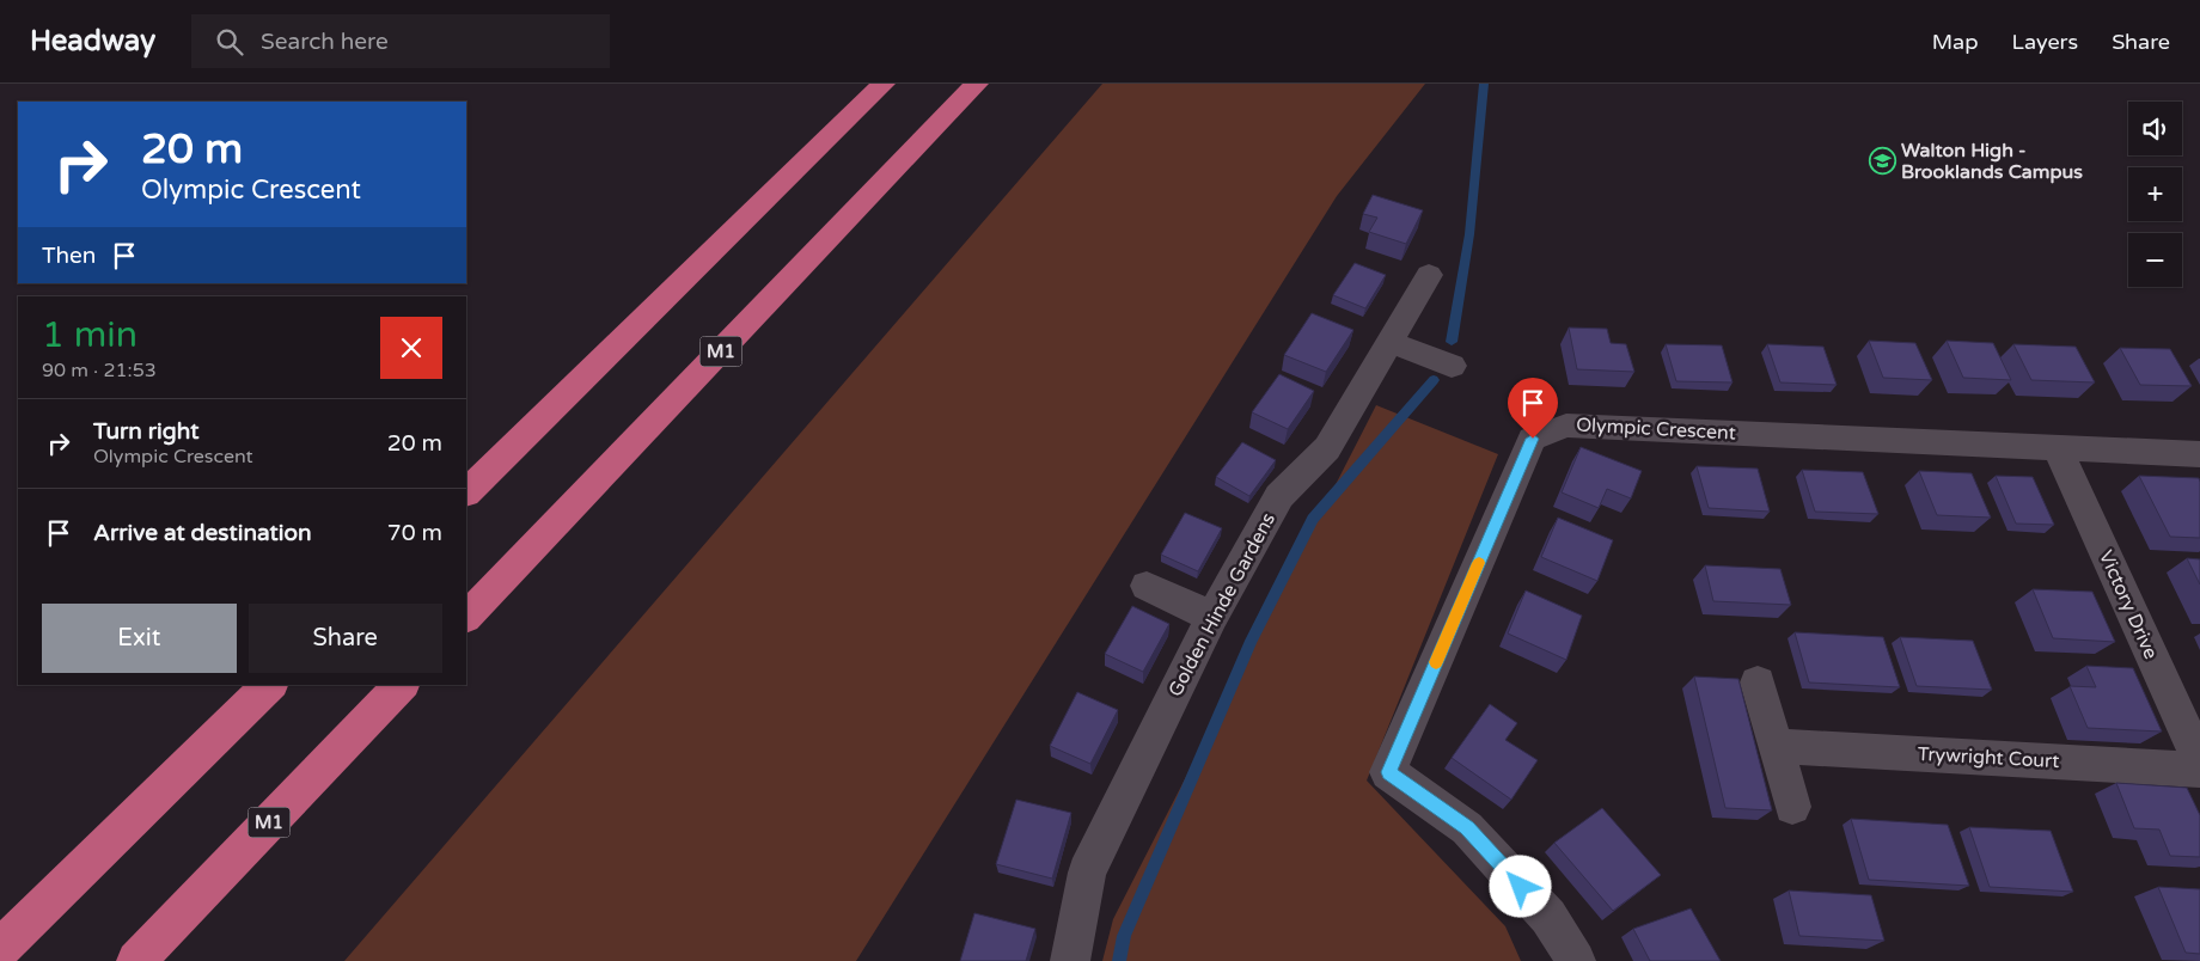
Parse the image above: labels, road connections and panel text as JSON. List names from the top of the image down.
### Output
{
  "streets": {
    "highway": ["M1"],
    "street": [
      "Olympic Crescent",
      "Golden Hinde Gardens",
      "Victory Drive",
      "Trywright Court"
    ]
  },
  "crossings": [
    ["Olympic Crescent", "Victory Drive"]
  ],
  "places": {
    "school or university": ["Walton High - Brooklands Campus"]
  },
  "page": {
    "header": "Headway",
    "search": "Search here",
    "nav": ["Map", "Layers", "Share"],
    "map_buttons": ["+", "−"],
    "turn": ["20 m", "Olympic Crescent"],
    "then": "Then",
    "heading": ["1 min", "90 m · 21:53"],
    "list": [
      {
        "name": "Turn right",
        "note": "Olympic Crescent",
        "value": "20 m"
      },
      {
        "name": "Arrive at destination",
        "value": "70 m"
      }
    ],
    "buttons": ["Exit", "Share"]
  }
}
